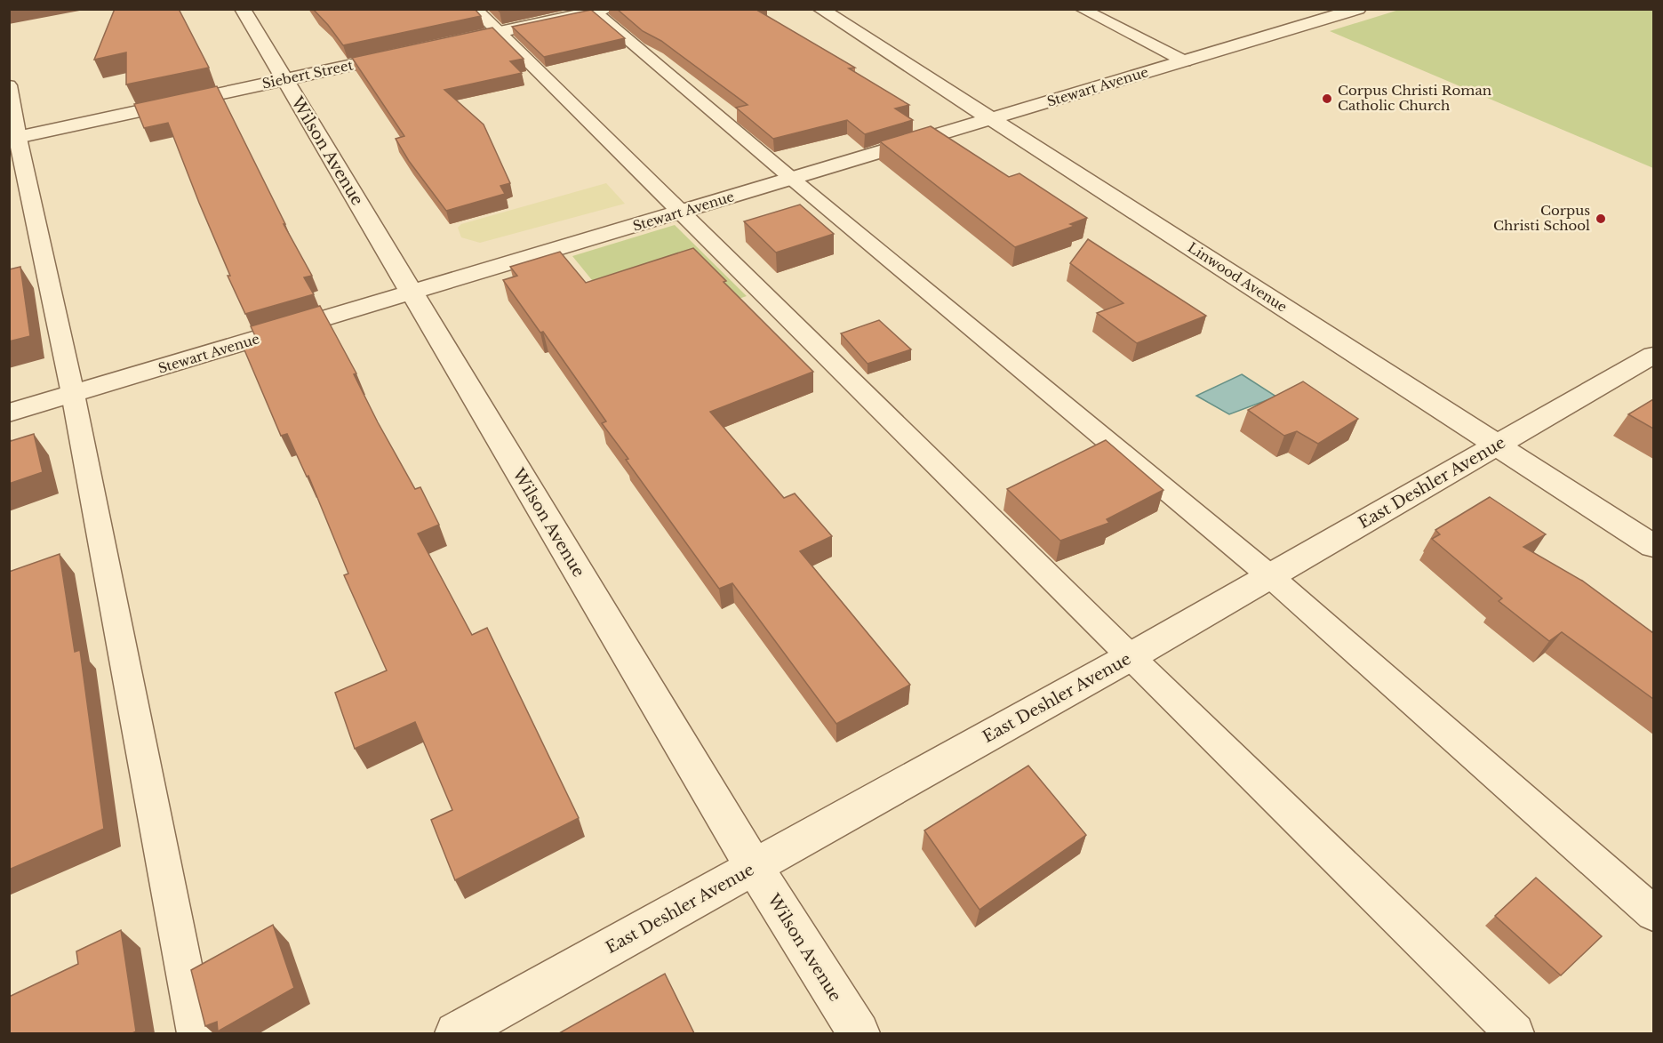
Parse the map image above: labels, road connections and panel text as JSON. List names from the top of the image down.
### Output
{
  "streets": {
    "street": [
      "Siebert Street",
      "Stewart Avenue",
      "Wilson Avenue",
      "Linwood Avenue",
      "East Deshler Avenue"
    ]
  },
  "crossings": [
    ["Siebert Street", "Wilson Avenue"],
    ["Stewart Avenue", "Wilson Avenue"],
    ["Stewart Avenue", "Linwood Avenue"],
    ["Wilson Avenue", "East Deshler Avenue"],
    ["Linwood Avenue", "East Deshler Avenue"]
  ],
  "places": ["Corpus Christi Roman Catholic Church", "Corpus Christi School"]
}
